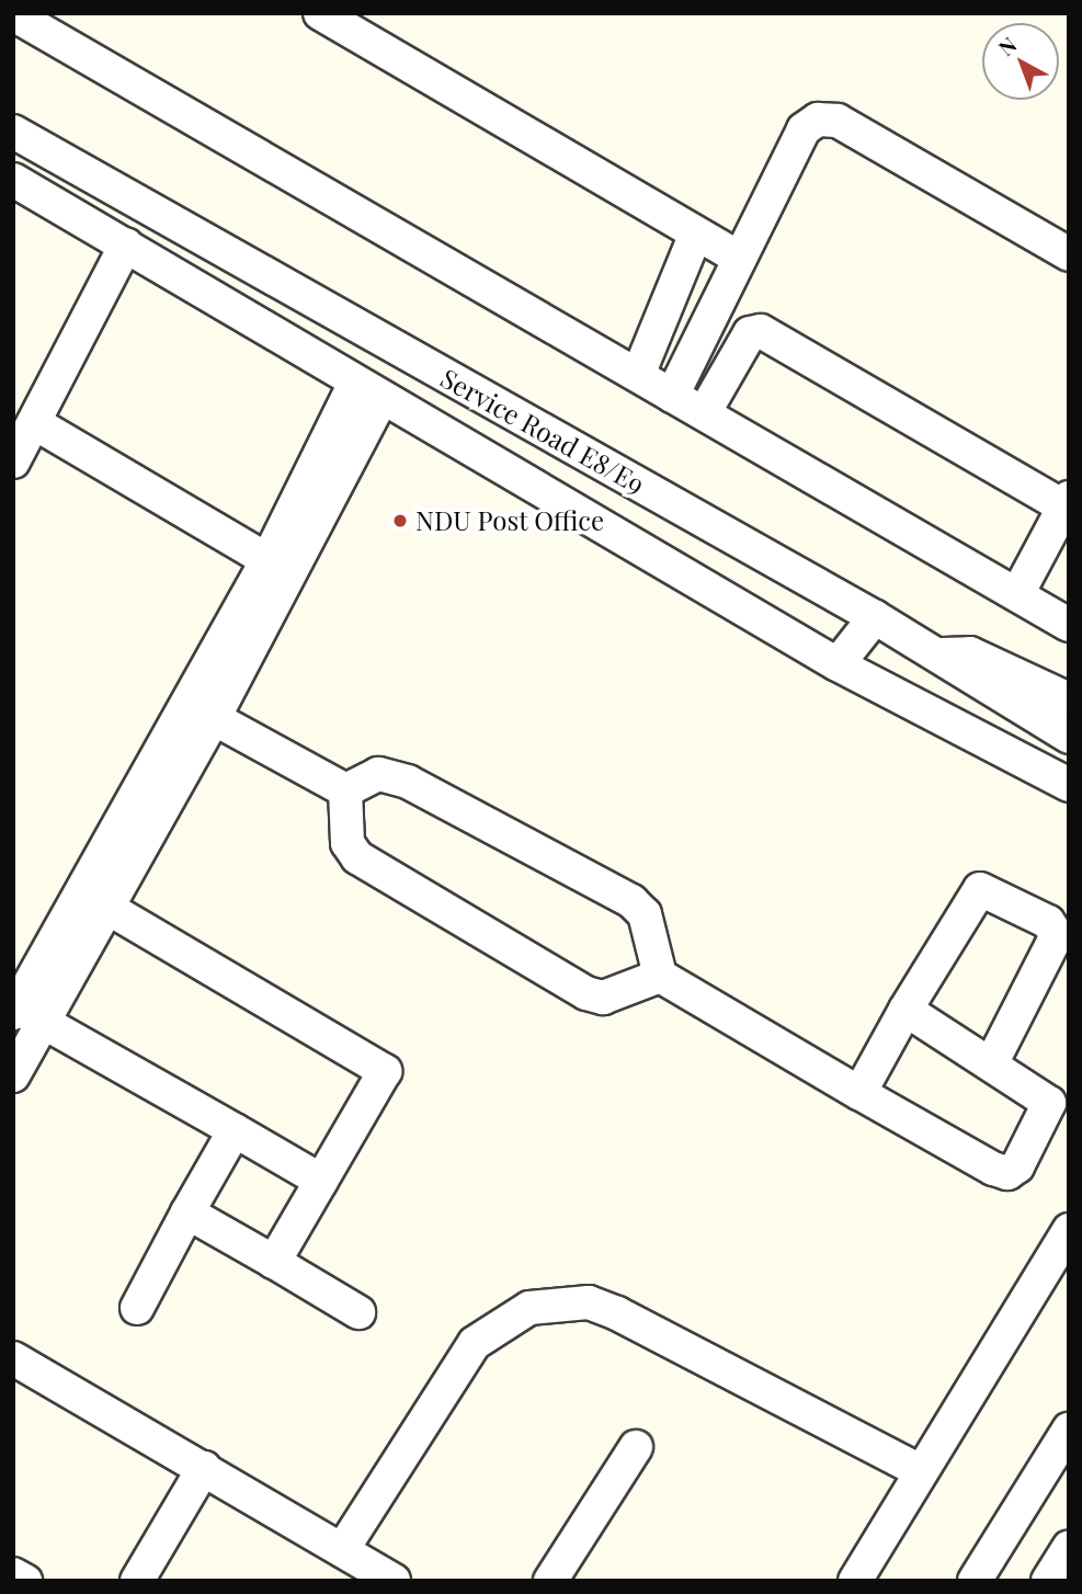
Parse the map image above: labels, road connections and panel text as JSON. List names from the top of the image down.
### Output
{
  "streets": {
    "street": ["Service Road E8/E9"]
  },
  "places": ["NDU Post Office"],
  "north": "top left"
}
